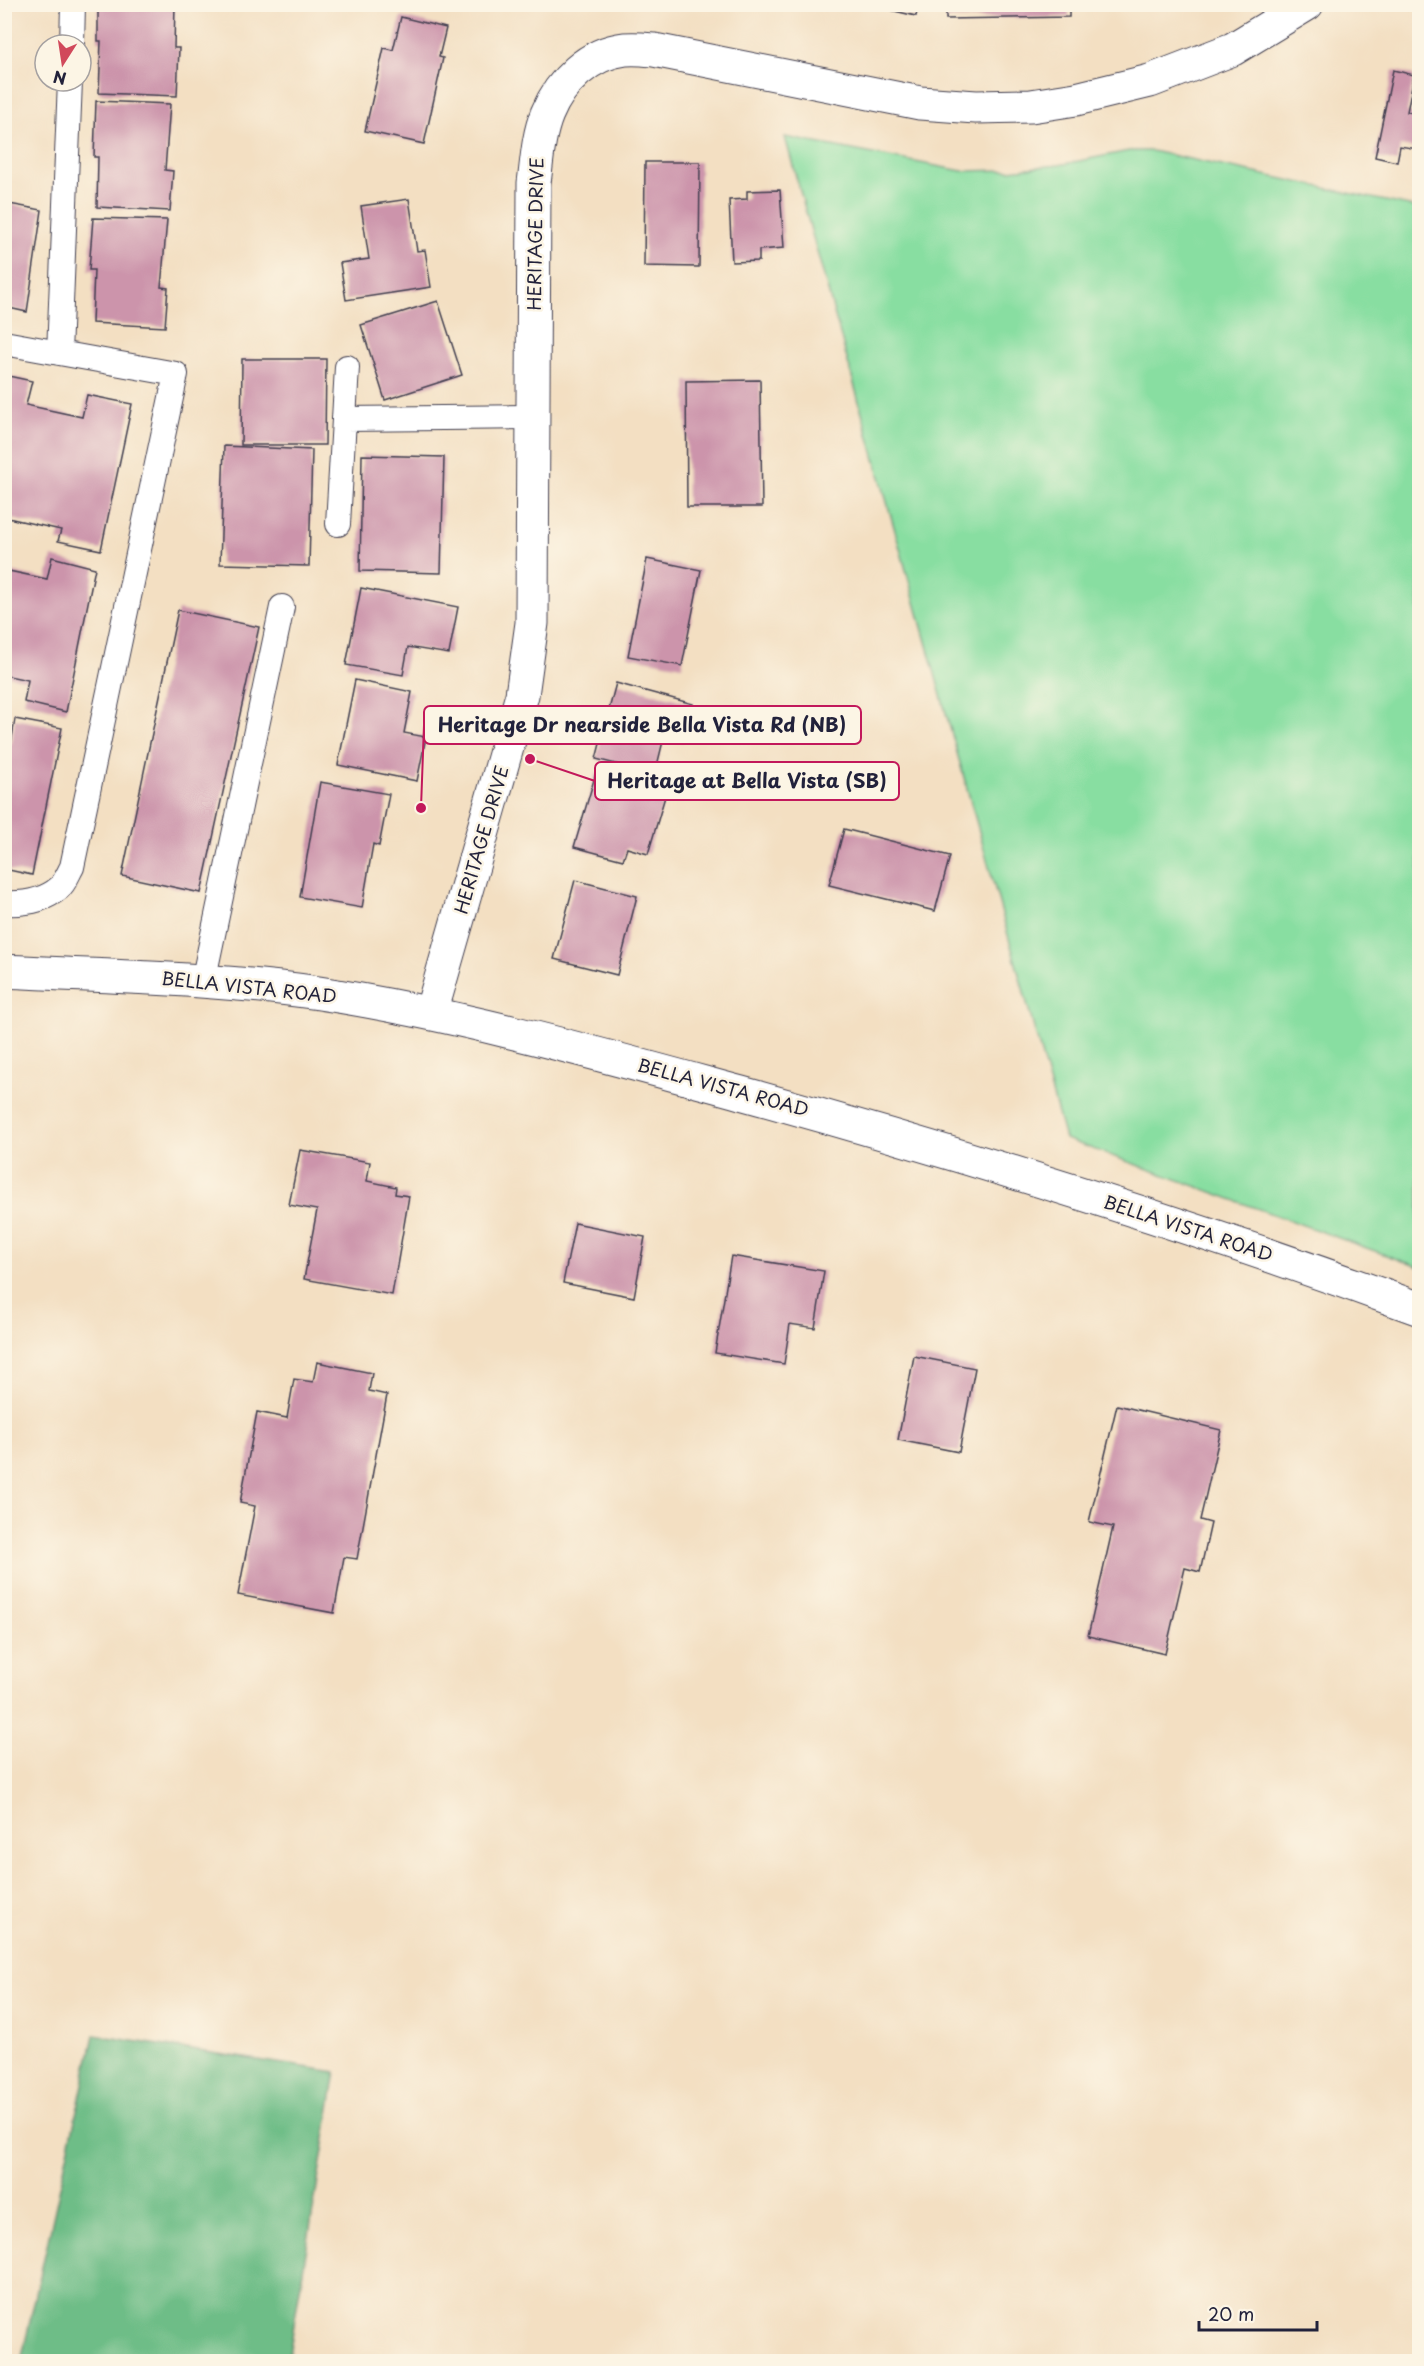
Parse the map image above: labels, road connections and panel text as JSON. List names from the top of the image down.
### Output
{
  "streets": {
    "street": ["HERITAGE DRIVE", "BELLA VISTA ROAD"]
  },
  "crossings": [
    ["HERITAGE DRIVE", "BELLA VISTA ROAD"]
  ],
  "places": ["Heritage at Bella Vista (SB)", "Heritage Dr nearside Bella Vista Rd (NB)"],
  "scale_bar": "20 m",
  "north": "bottom"
}
